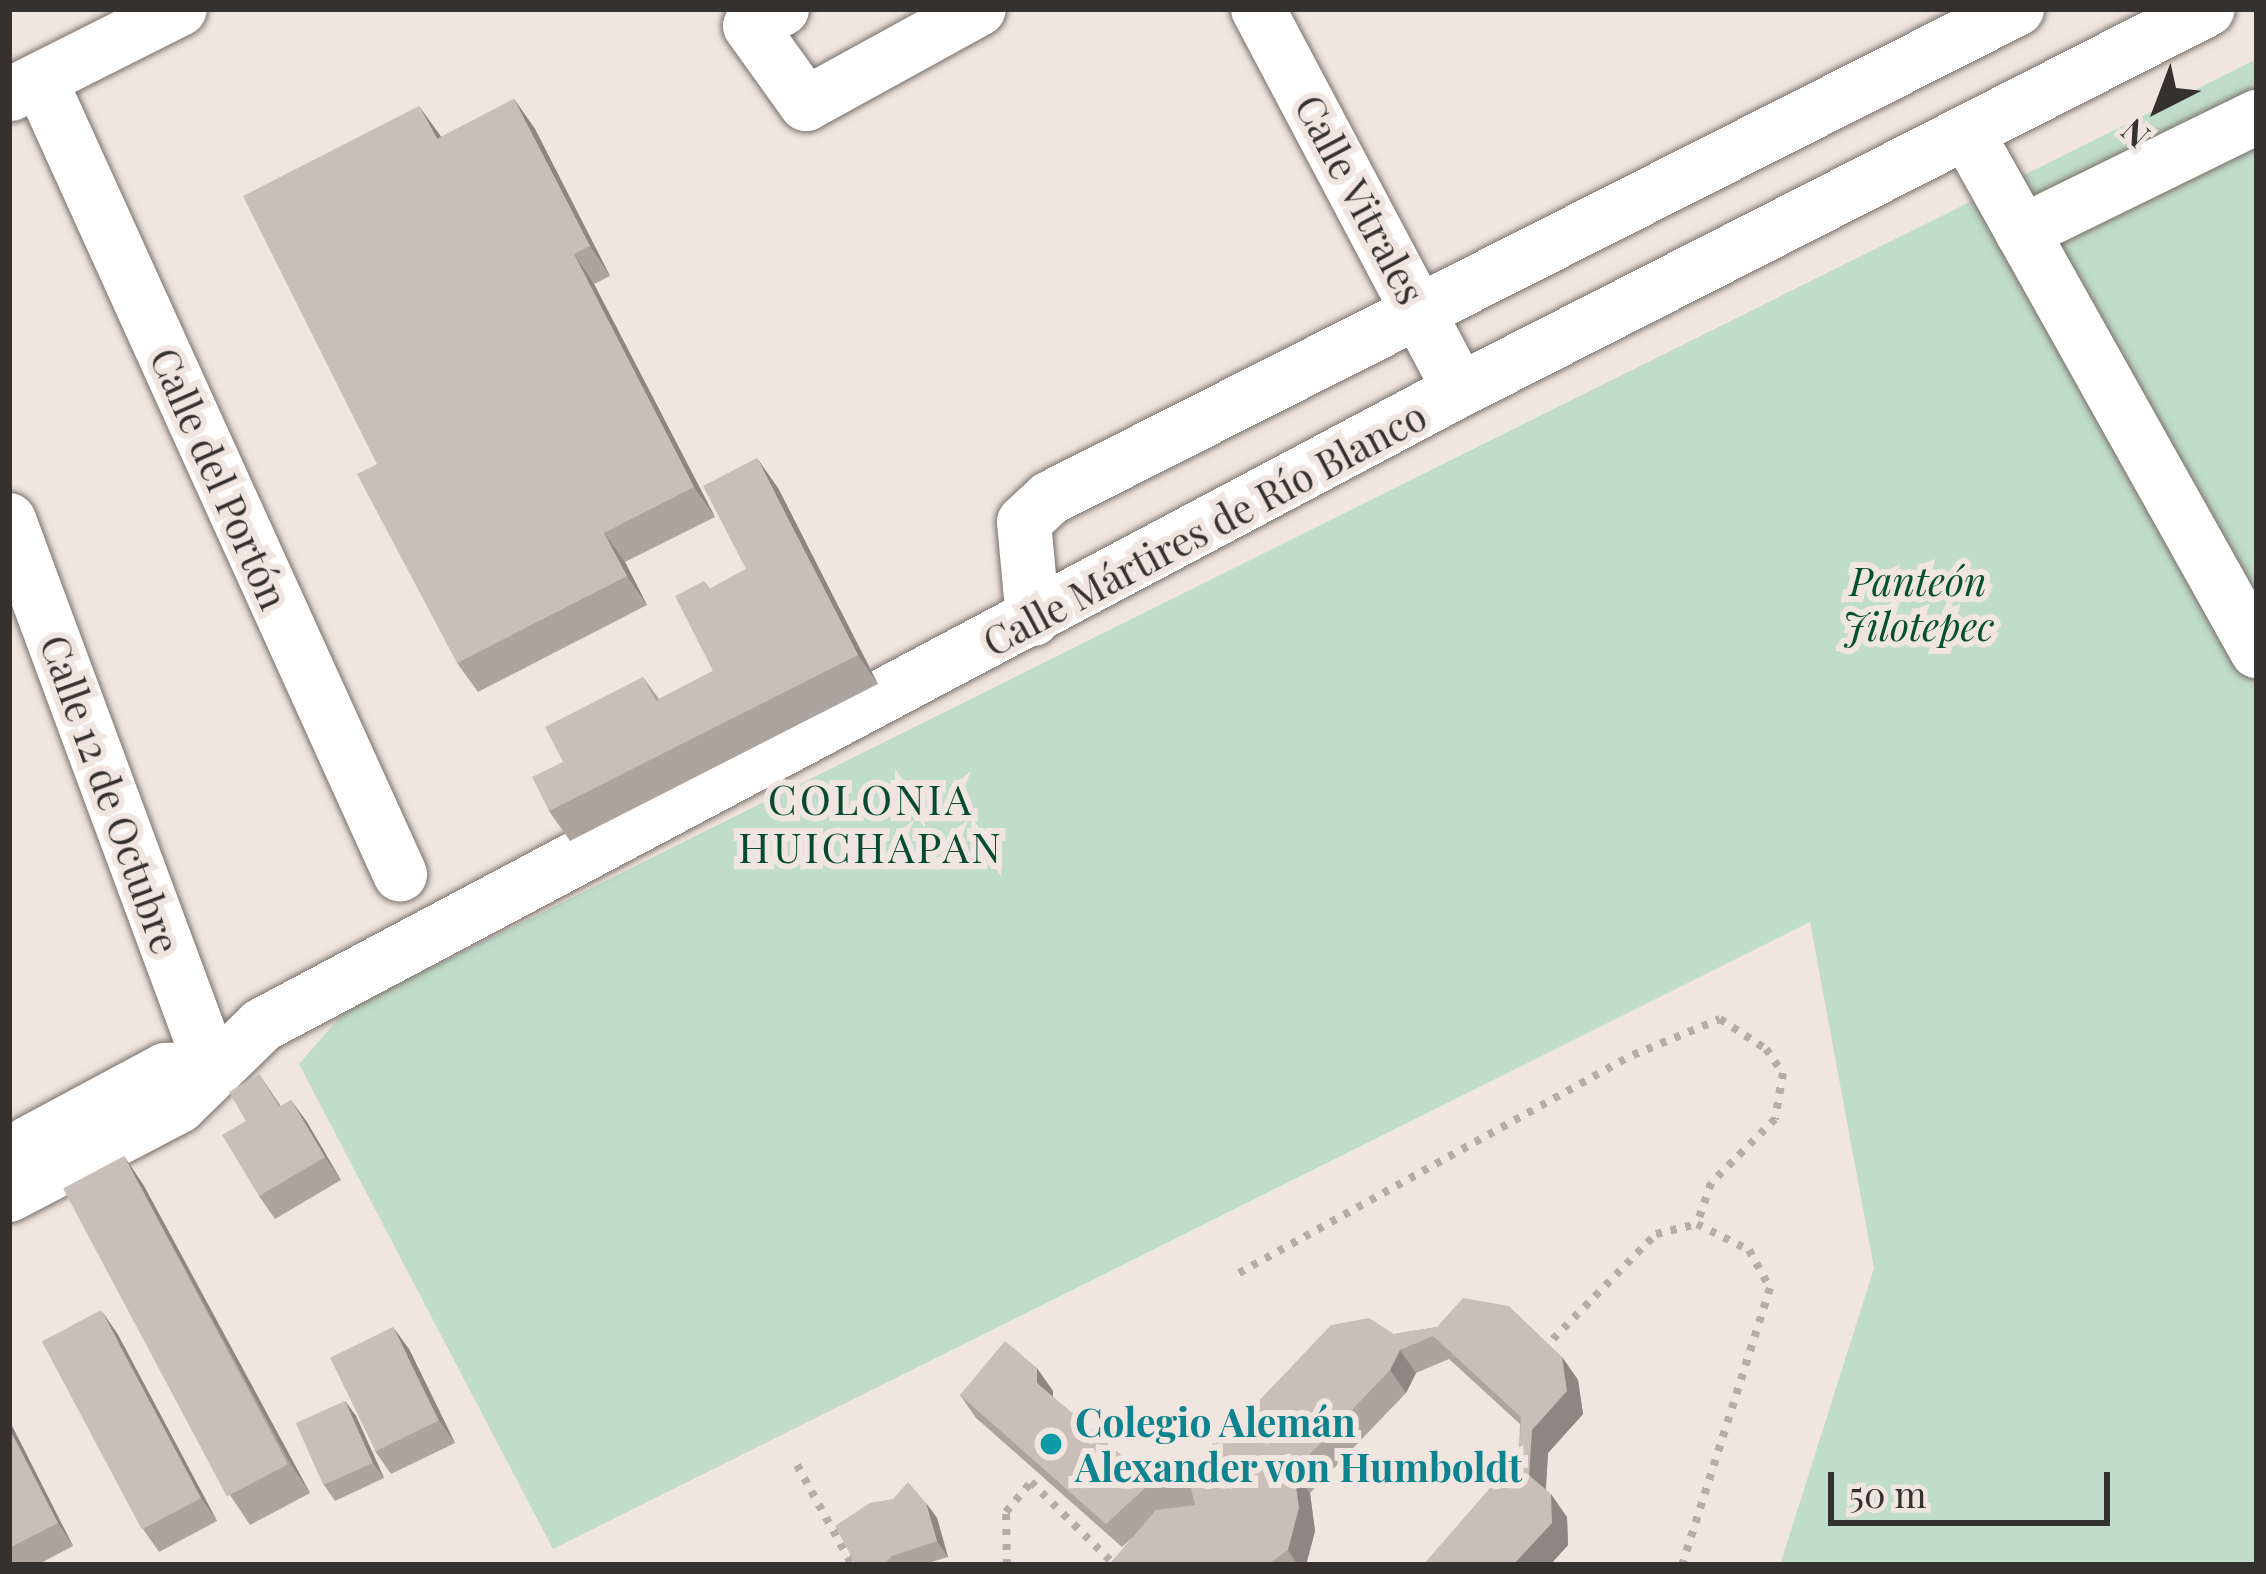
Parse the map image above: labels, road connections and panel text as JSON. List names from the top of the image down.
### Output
{
  "streets": {
    "street": [
      "Calle Vitrales",
      "Calle del Portón",
      "Calle Mártires de Río Blanco",
      "Calle 12 de Octubre"
    ]
  },
  "crossings": [
    ["Calle Vitrales", "Calle Mártires de Río Blanco"],
    ["Calle Mártires de Río Blanco", "Calle 12 de Octubre"]
  ],
  "districts": ["COLONIA HUICHAPAN"],
  "parks": ["Panteón Jilotepec"],
  "places": ["Colegio Alemán Alexander von Humboldt"],
  "scale_bar": "50 m",
  "north": "bottom left"
}
